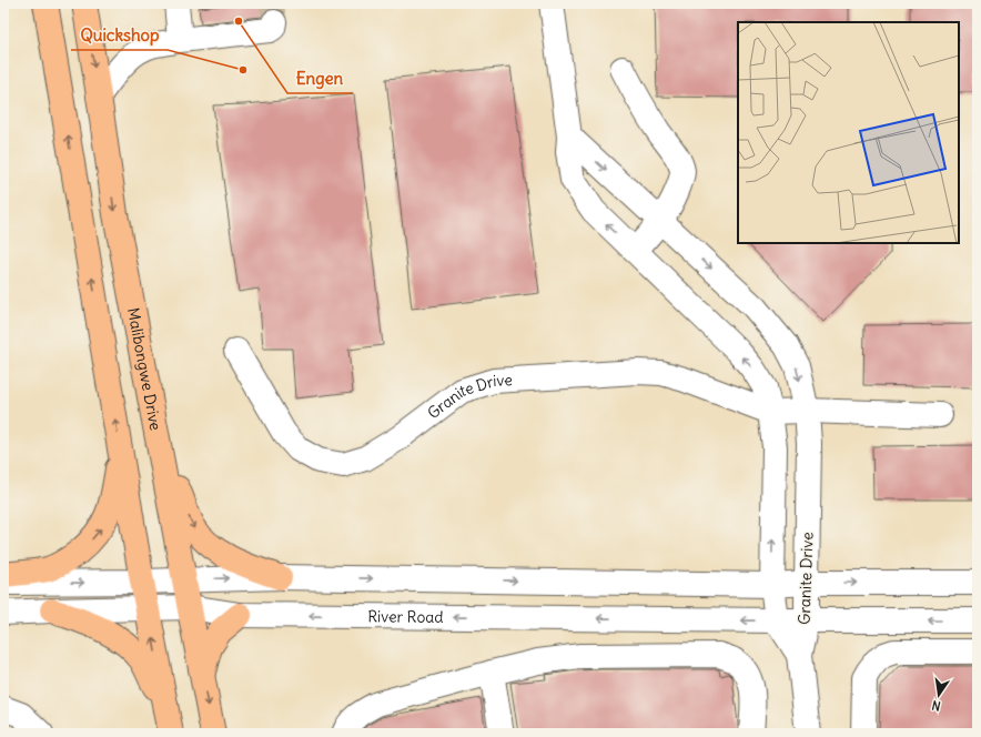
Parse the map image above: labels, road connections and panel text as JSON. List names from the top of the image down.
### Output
{
  "streets": {
    "main road": ["Malibongwe Drive"],
    "street": ["Granite Drive", "River Road"]
  },
  "crossings": [
    ["Malibongwe Drive", "River Road"],
    ["Granite Drive", "River Road"]
  ],
  "places": ["Engen", "Quickshop"],
  "north": "bottom"
}
